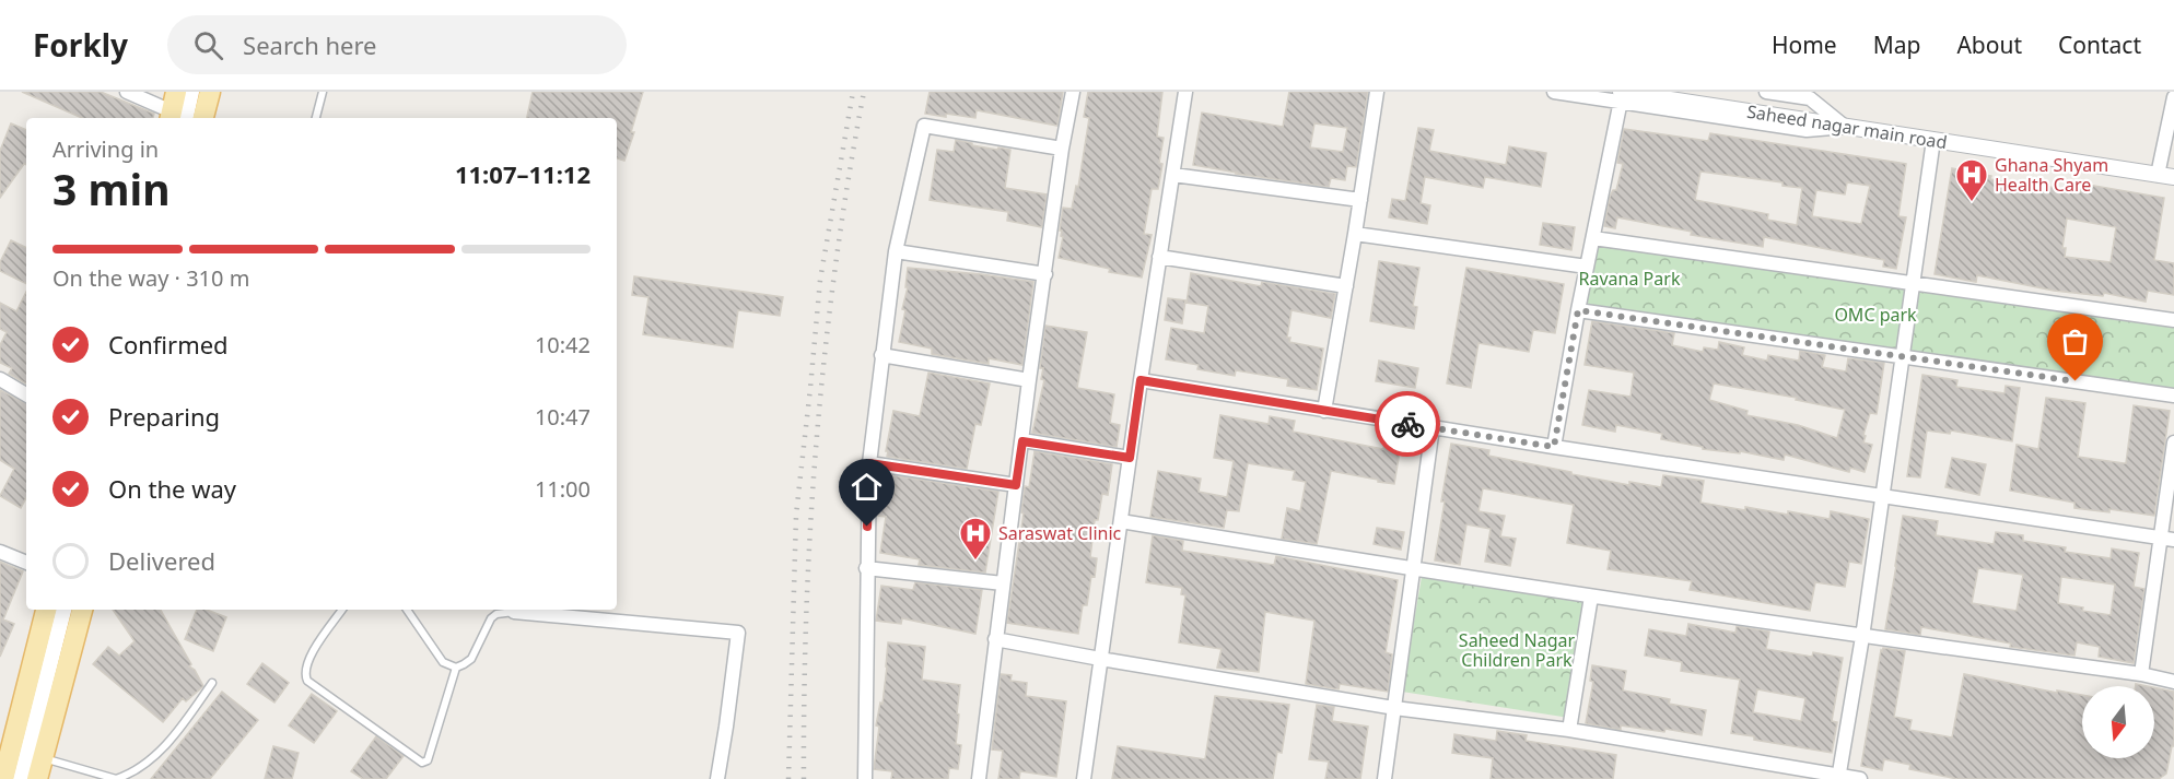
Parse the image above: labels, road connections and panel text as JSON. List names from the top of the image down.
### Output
{
  "streets": {
    "street": ["Saheed nagar main road"]
  },
  "parks": ["Ravana Park", "OMC park", "Saheed Nagar Children Park"],
  "places": {
    "hospital": ["Ghana Shyam Health Care", "Saraswat Clinic"]
  },
  "north": "bottom",
  "page": {
    "header": "Forkly",
    "search": "Search here",
    "nav": [
      "Home",
      "Map",
      "About",
      "Contact"
    ],
    "heading": ["3 min", "Arriving in", "11:07–11:12"],
    "bar": "On the way · 310 m",
    "list": [
      ["Confirmed", "10:42"],
      ["Preparing", "10:47"],
      ["On the way", "11:00"],
      "Delivered"
    ]
  }
}
